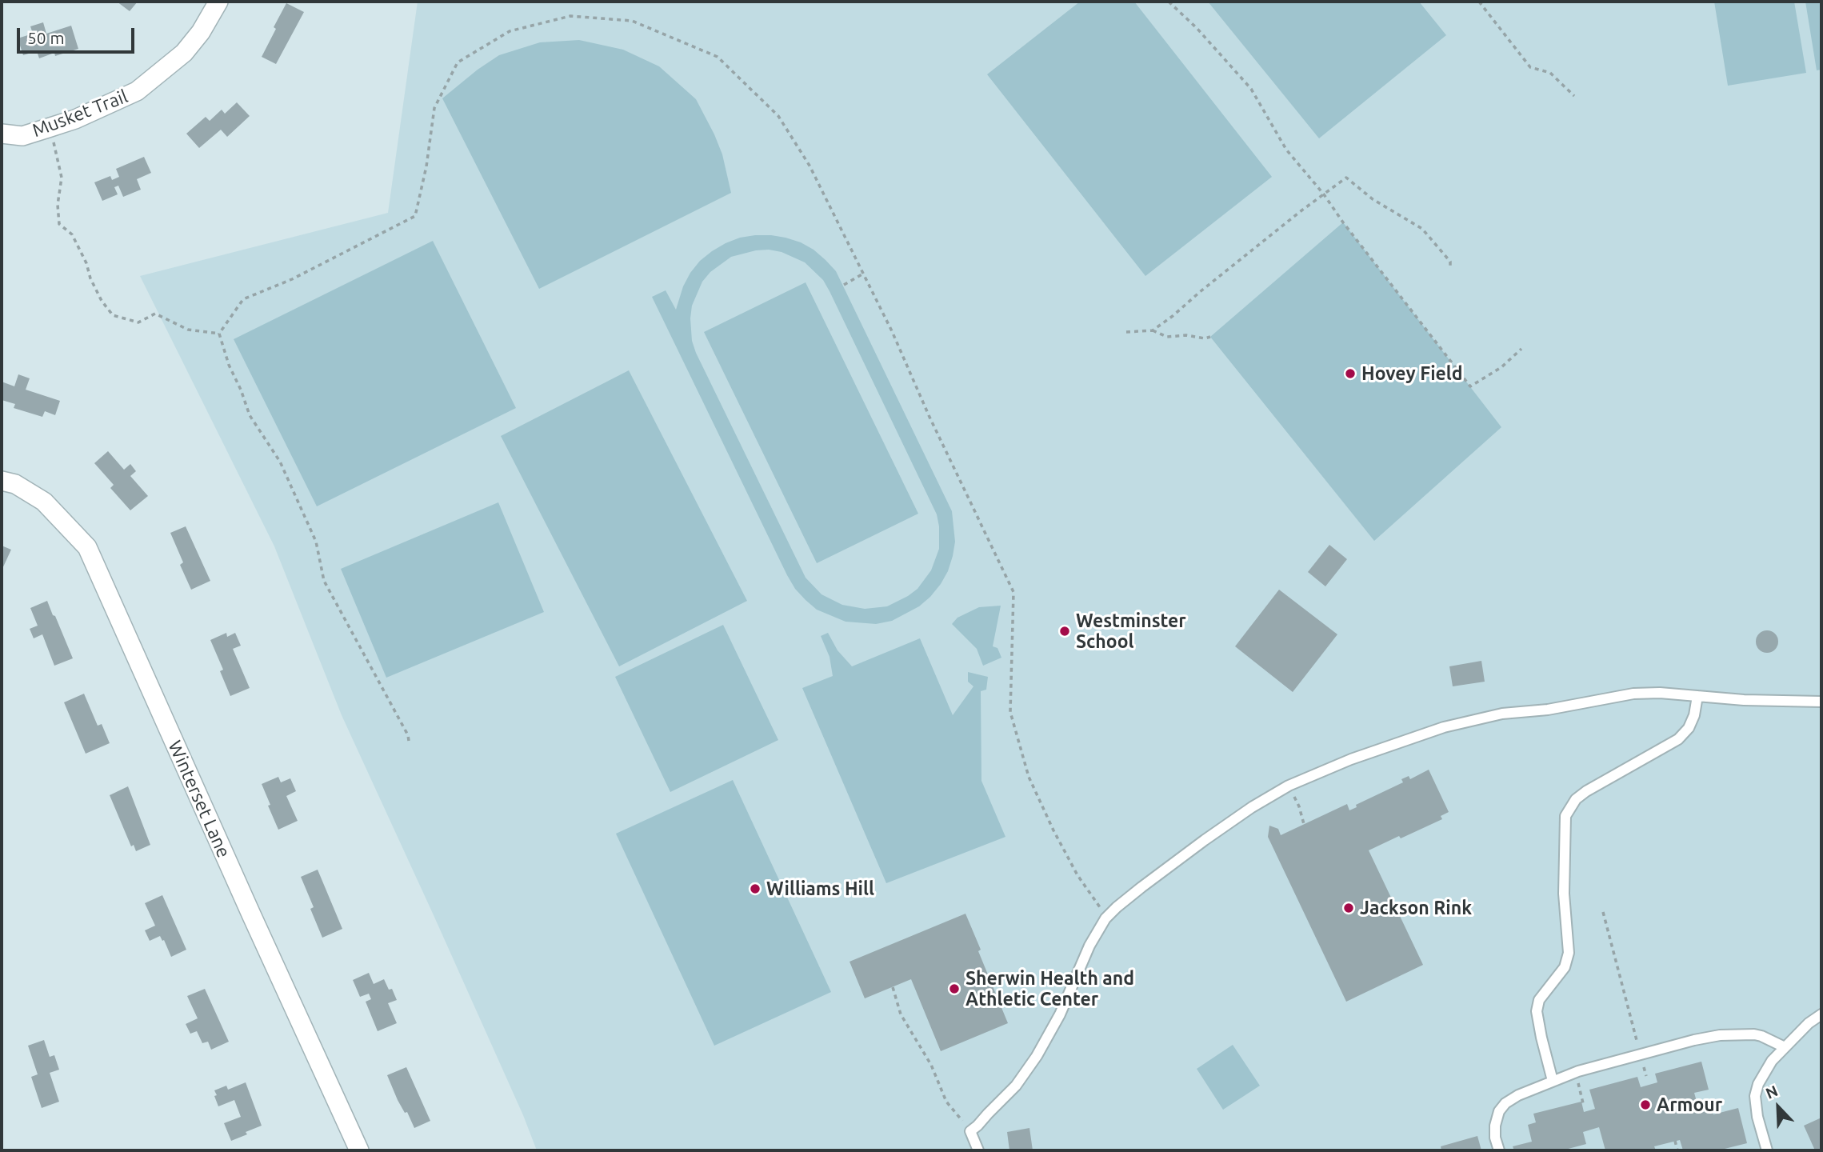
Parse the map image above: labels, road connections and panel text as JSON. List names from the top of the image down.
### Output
{
  "streets": {
    "street": ["Musket Trail", "Winterset Lane"]
  },
  "places": [
    "Hovey Field",
    "Westminster School",
    "Williams Hill",
    "Jackson Rink",
    "Sherwin Health and Athletic Center",
    "Armour"
  ],
  "scale_bar": "50 m",
  "north": "top left"
}
